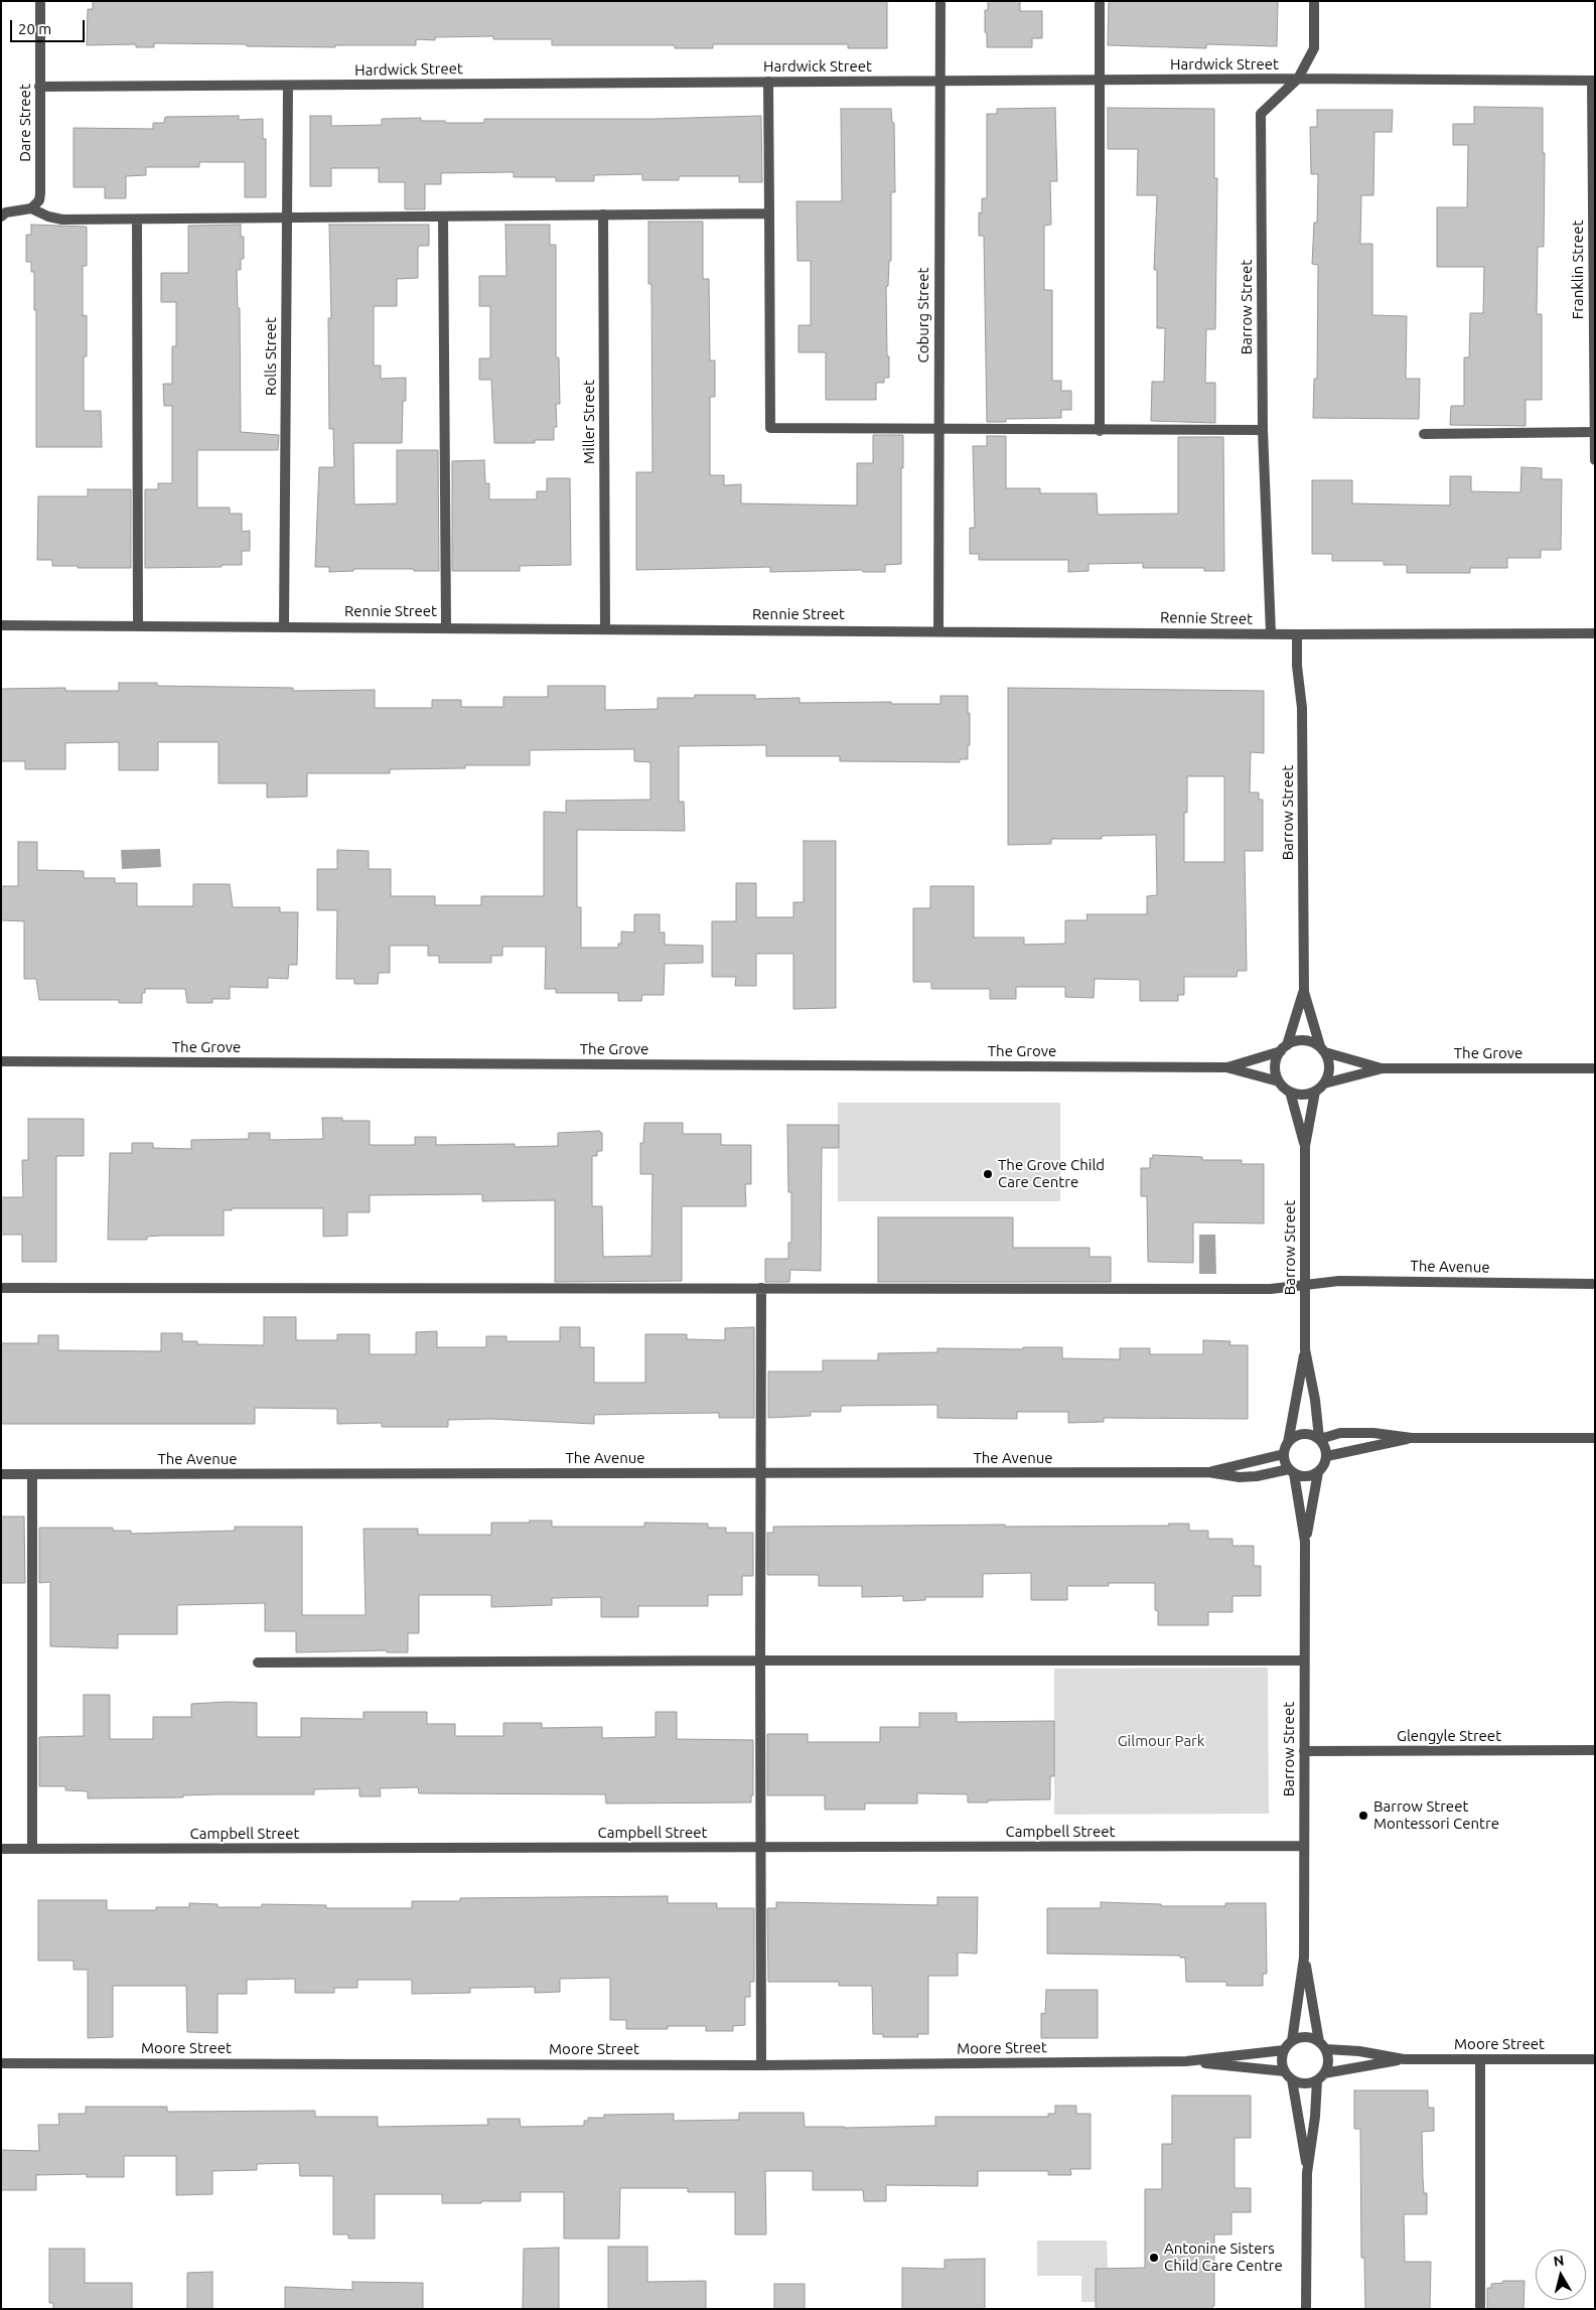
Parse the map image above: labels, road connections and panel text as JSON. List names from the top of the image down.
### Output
{
  "streets": {
    "street": [
      "Hardwick Street",
      "Dare Street",
      "Franklin Street",
      "Barrow Street",
      "Coburg Street",
      "Rolls Street",
      "Miller Street",
      "Rennie Street",
      "The Grove",
      "The Avenue",
      "Glengyle Street",
      "Campbell Street",
      "Moore Street"
    ]
  },
  "crossings": [
    ["Hardwick Street", "Dare Street"],
    ["Hardwick Street", "Franklin Street"],
    ["Hardwick Street", "Barrow Street"],
    ["Hardwick Street", "Coburg Street"],
    ["Hardwick Street", "Rolls Street"],
    ["Barrow Street", "Rennie Street"],
    ["Barrow Street", "The Grove"],
    ["Barrow Street", "The Avenue"],
    ["Barrow Street", "Glengyle Street"],
    ["Barrow Street", "Campbell Street"],
    ["Barrow Street", "Moore Street"],
    ["Coburg Street", "Rennie Street"],
    ["Rolls Street", "Rennie Street"],
    ["Miller Street", "Rennie Street"]
  ],
  "parks": ["Gilmour Park"],
  "places": ["The Grove Child Care Centre", "Barrow Street Montessori Centre", "Antonine Sisters Child Care Centre"],
  "scale_bar": "20 m",
  "north": "top"
}
